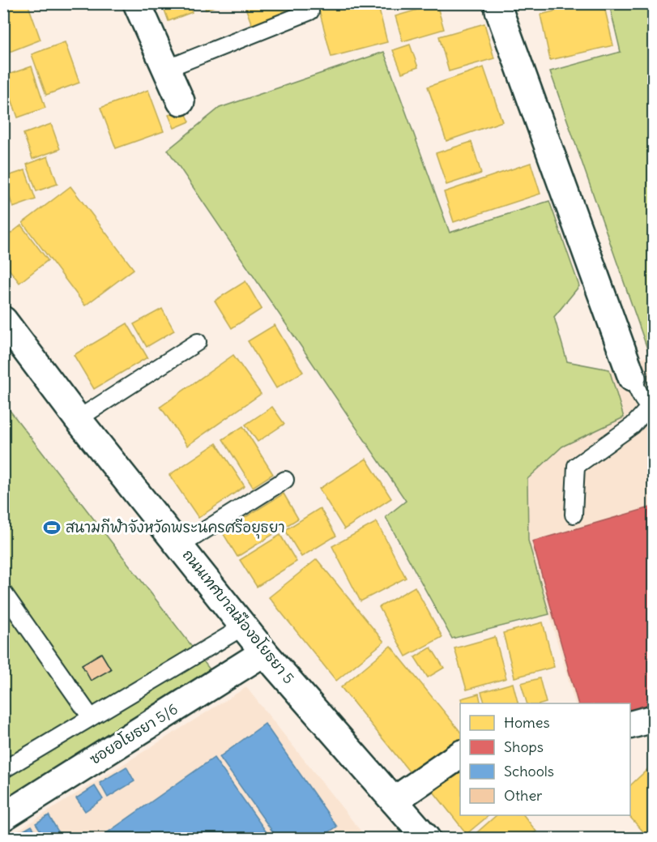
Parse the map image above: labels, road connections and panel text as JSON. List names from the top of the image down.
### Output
{
  "streets": {
    "street": ["ถนนเทศบาลเมืองอโยธยา 5", "ซอยอโยธยา 5/6"]
  },
  "crossings": [
    ["ถนนเทศบาลเมืองอโยธยา 5", "ซอยอโยธยา 5/6"]
  ],
  "places": {
    "sports": ["สนามกีฬาจังหวัดพระนครศรีอยุธยา"]
  },
  "legend": [
    "Homes",
    "Shops",
    "Schools",
    "Other"
  ]
}
